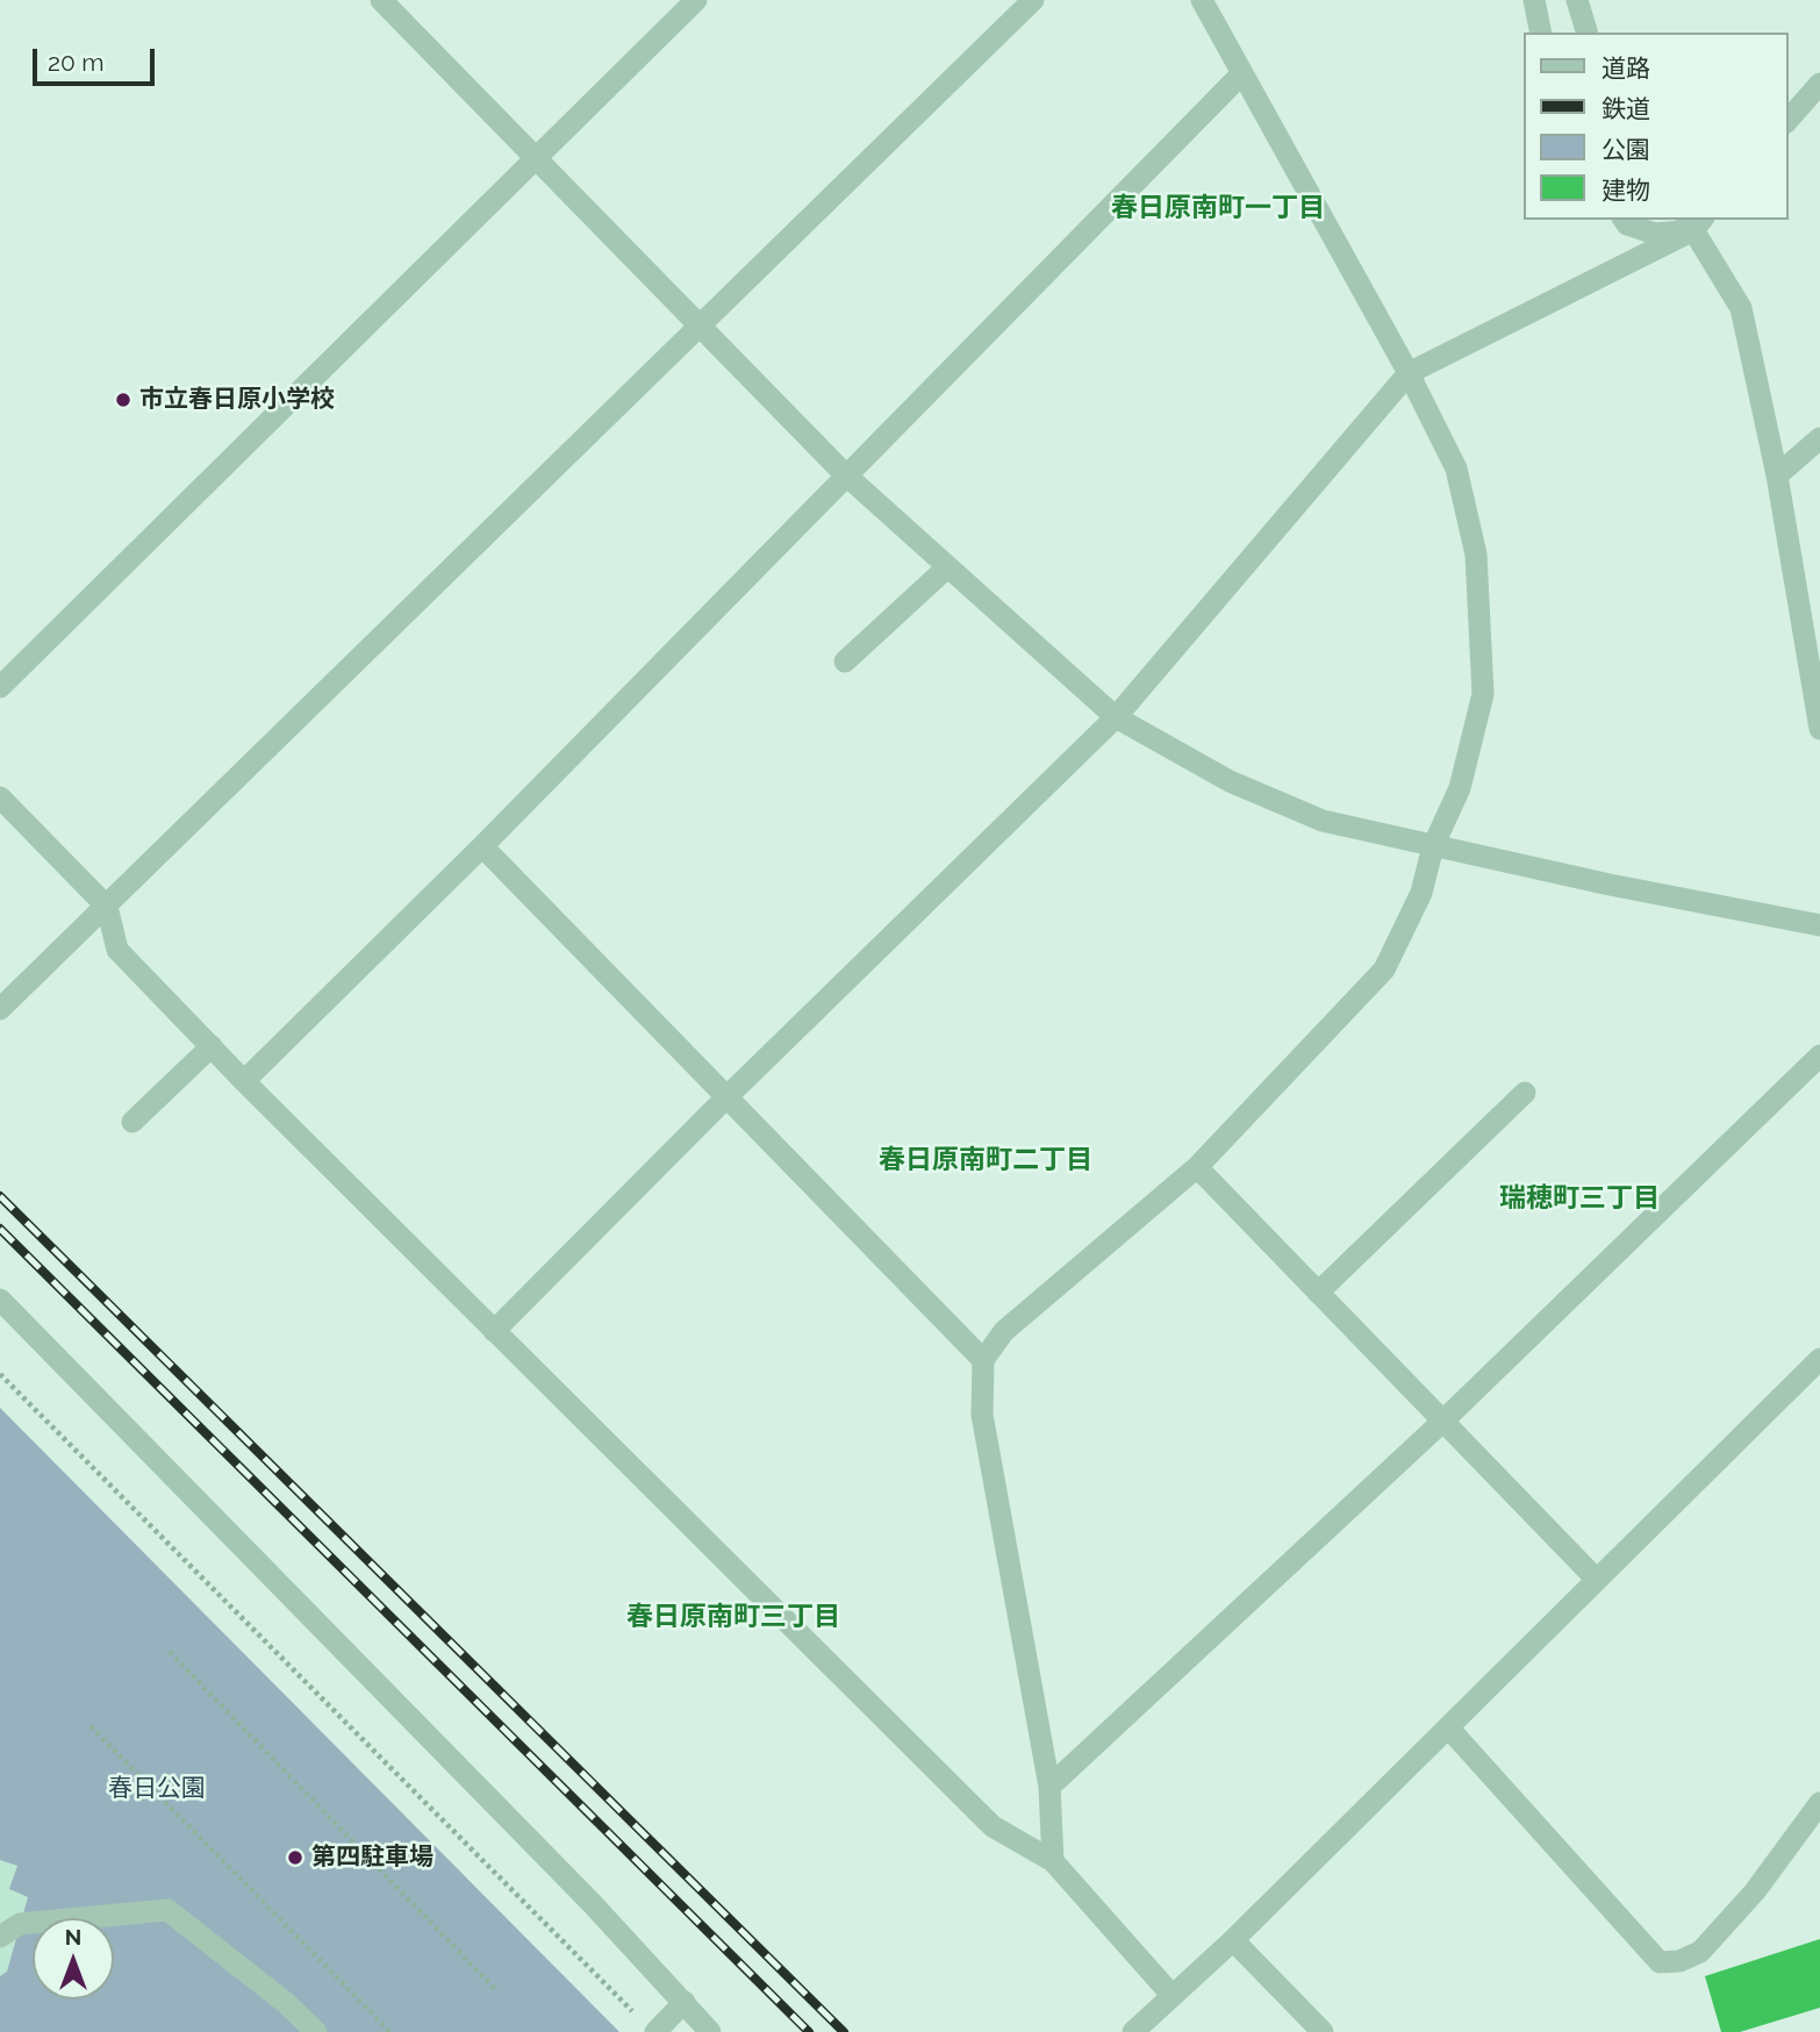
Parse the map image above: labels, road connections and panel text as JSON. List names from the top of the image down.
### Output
{
  "districts": [
    "春日原南町一丁目",
    "春日原南町二丁目",
    "瑞穂町三丁目",
    "春日原南町三丁目"
  ],
  "parks": ["春日公園"],
  "places": ["市立春日原小学校", "第四駐車場"],
  "legend": [
    "道路",
    "鉄道",
    "公園",
    "建物"
  ],
  "scale_bar": "20 m",
  "north": "top"
}
